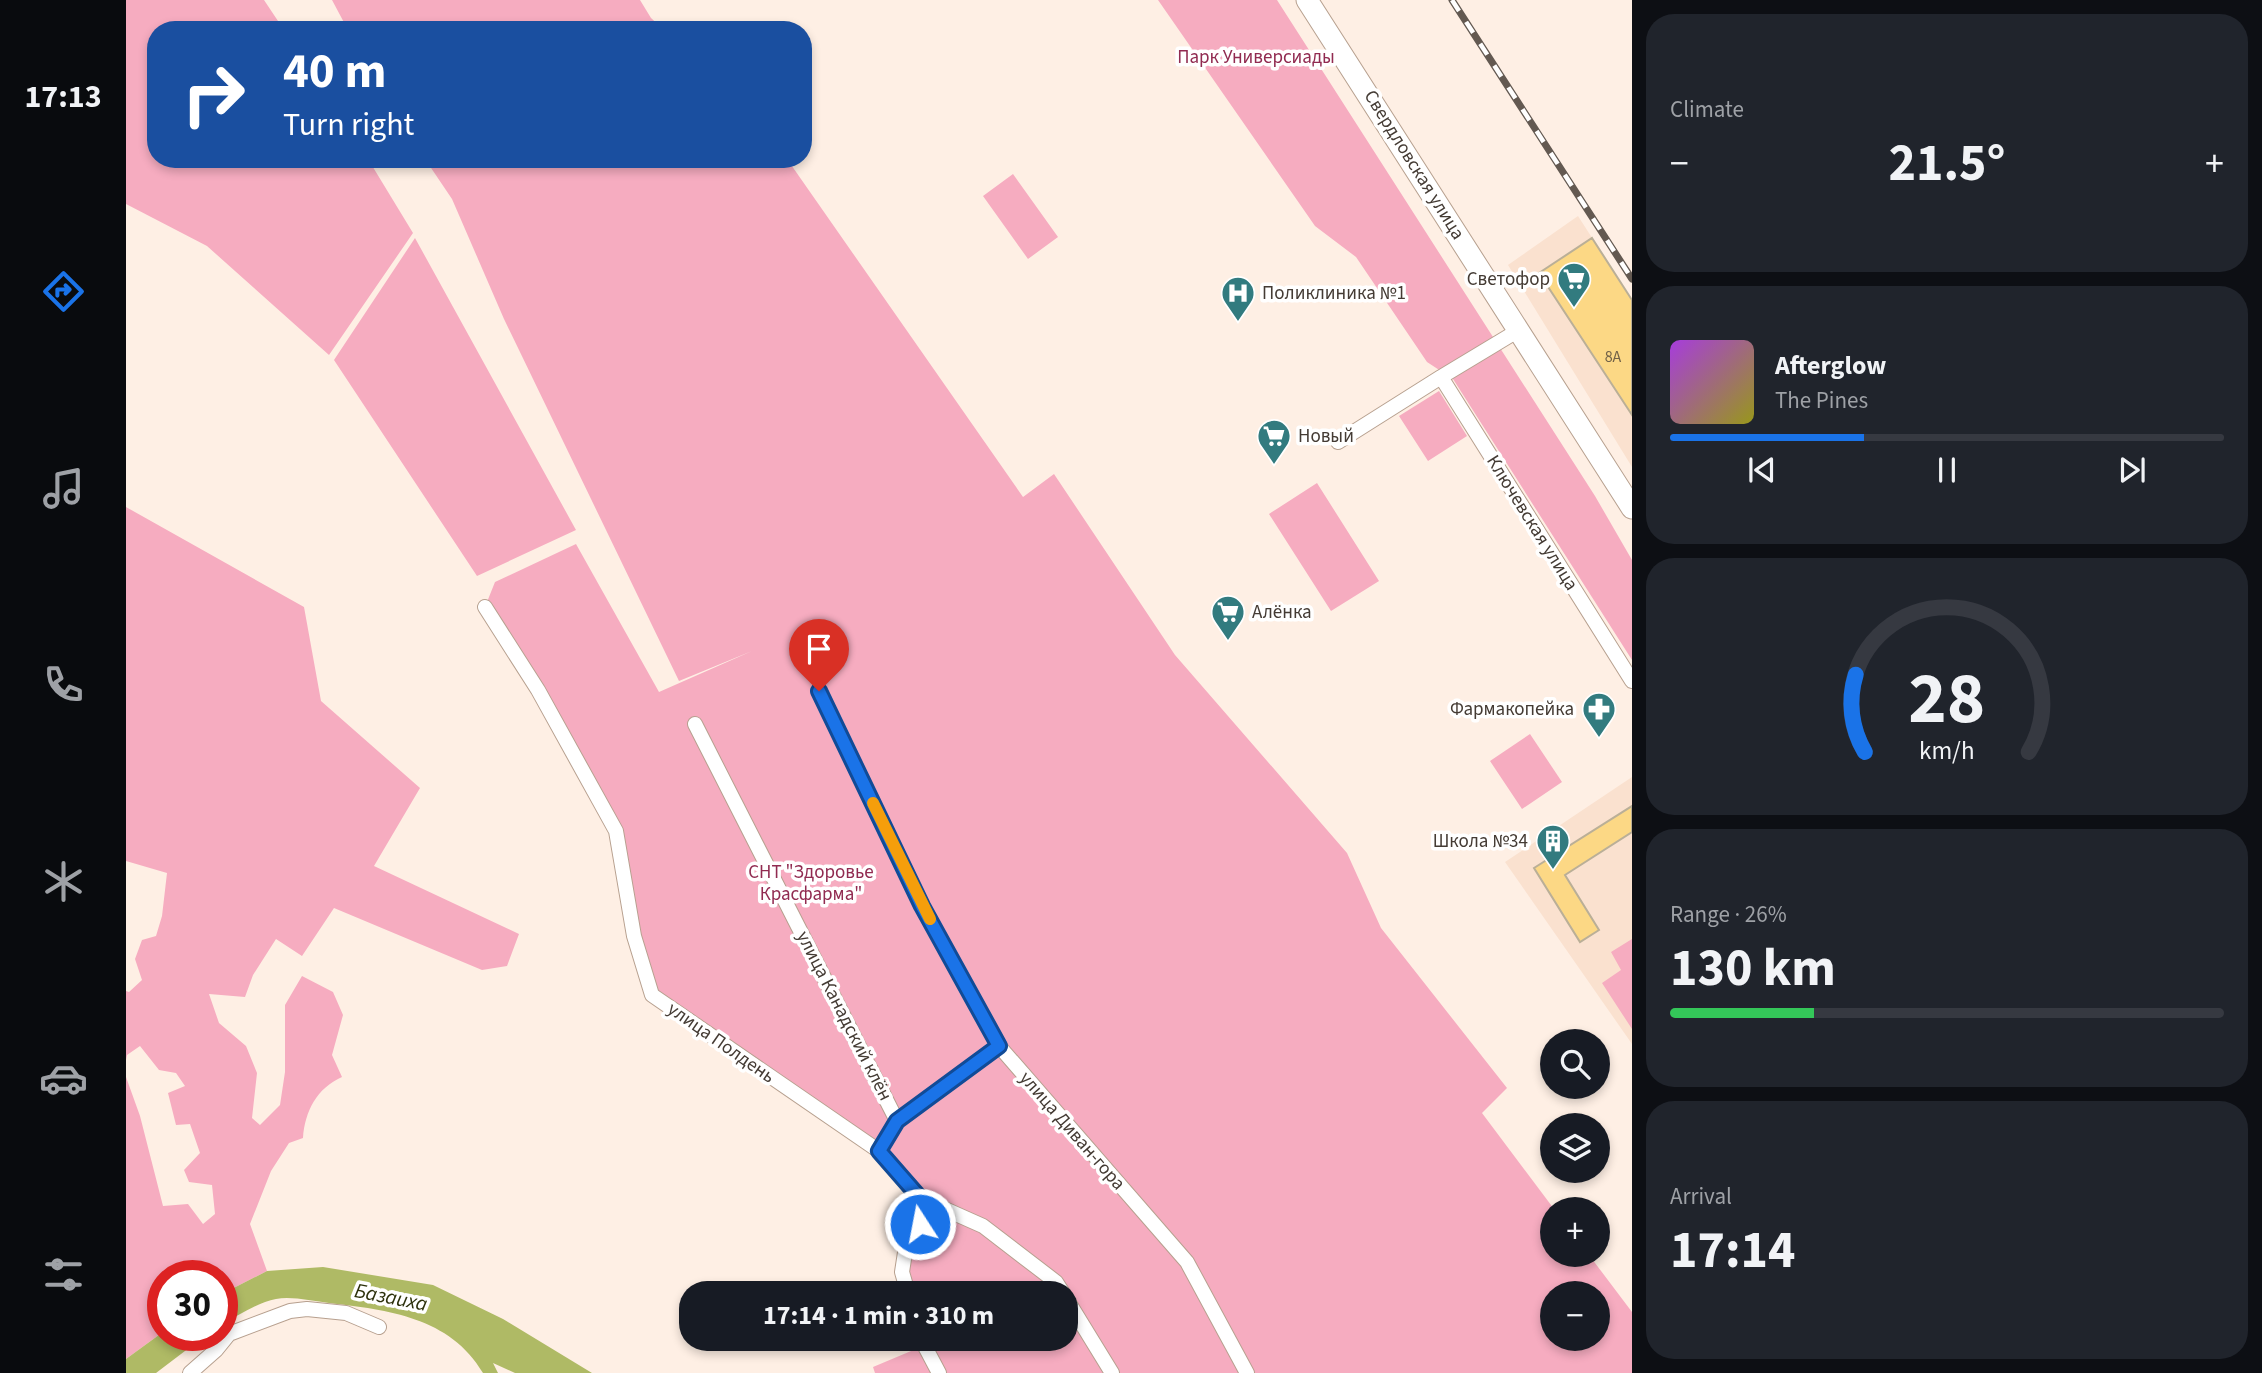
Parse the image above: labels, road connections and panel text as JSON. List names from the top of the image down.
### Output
{
  "streets": {
    "highway": ["Свердловская улица"],
    "street": [
      "Ключевская улица",
      "улица Канадский клён",
      "улица Полдень",
      "улица Диван-гора"
    ]
  },
  "water": ["Базаиха"],
  "parks": ["Парк Универсиады", "СНТ \"Здоровье Красфарма\""],
  "places": {
    "supermarket": ["Светофор", "Новый", "Алёнка"],
    "hospital": ["Поликлиника №1"],
    "pharmacy": ["Фармакопейка"],
    "building": ["Школа №34"]
  },
  "house_numbers": ["8А"],
  "page": {
    "tabs": "17:13",
    "tile": [
      "Climate",
      ["Range · 26%", "130 km"],
      ["Arrival", "17:14"]
    ],
    "turn": ["40 m", "Turn right"],
    "heat": ["−", "21.5°", "+"],
    "song": ["Afterglow", "The Pines"],
    "map_buttons": ["+", "−"],
    "limit": "30",
    "trip": "17:14 · 1 min · 310 m",
    "gauge": ["28", "km/h"]
  }
}
